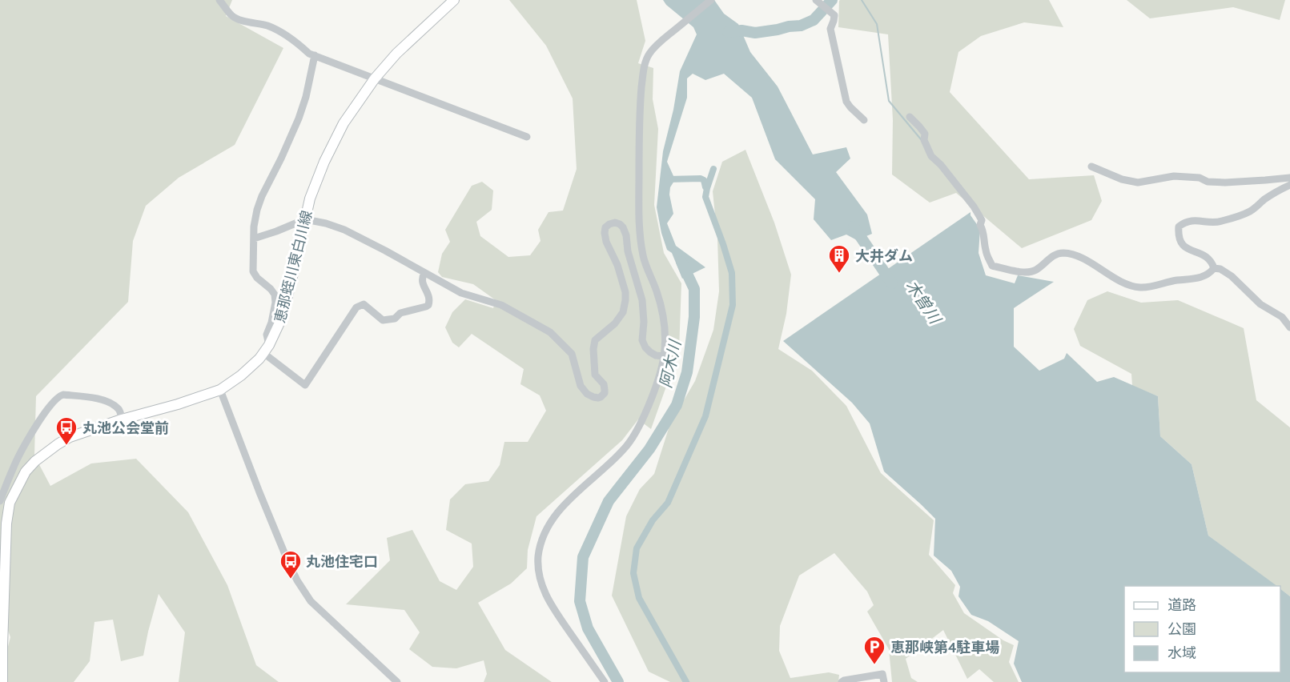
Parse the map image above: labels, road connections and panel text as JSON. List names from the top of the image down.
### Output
{
  "streets": {
    "main road": ["恵那蛭川東白川線"]
  },
  "water": ["木曽川", "阿木川"],
  "places": {
    "building": ["大井ダム"],
    "bus stop": ["丸池公会堂前", "丸池住宅口"],
    "parking": ["恵那峡第4駐車場"]
  },
  "legend": ["道路", "公園", "水域"]
}
